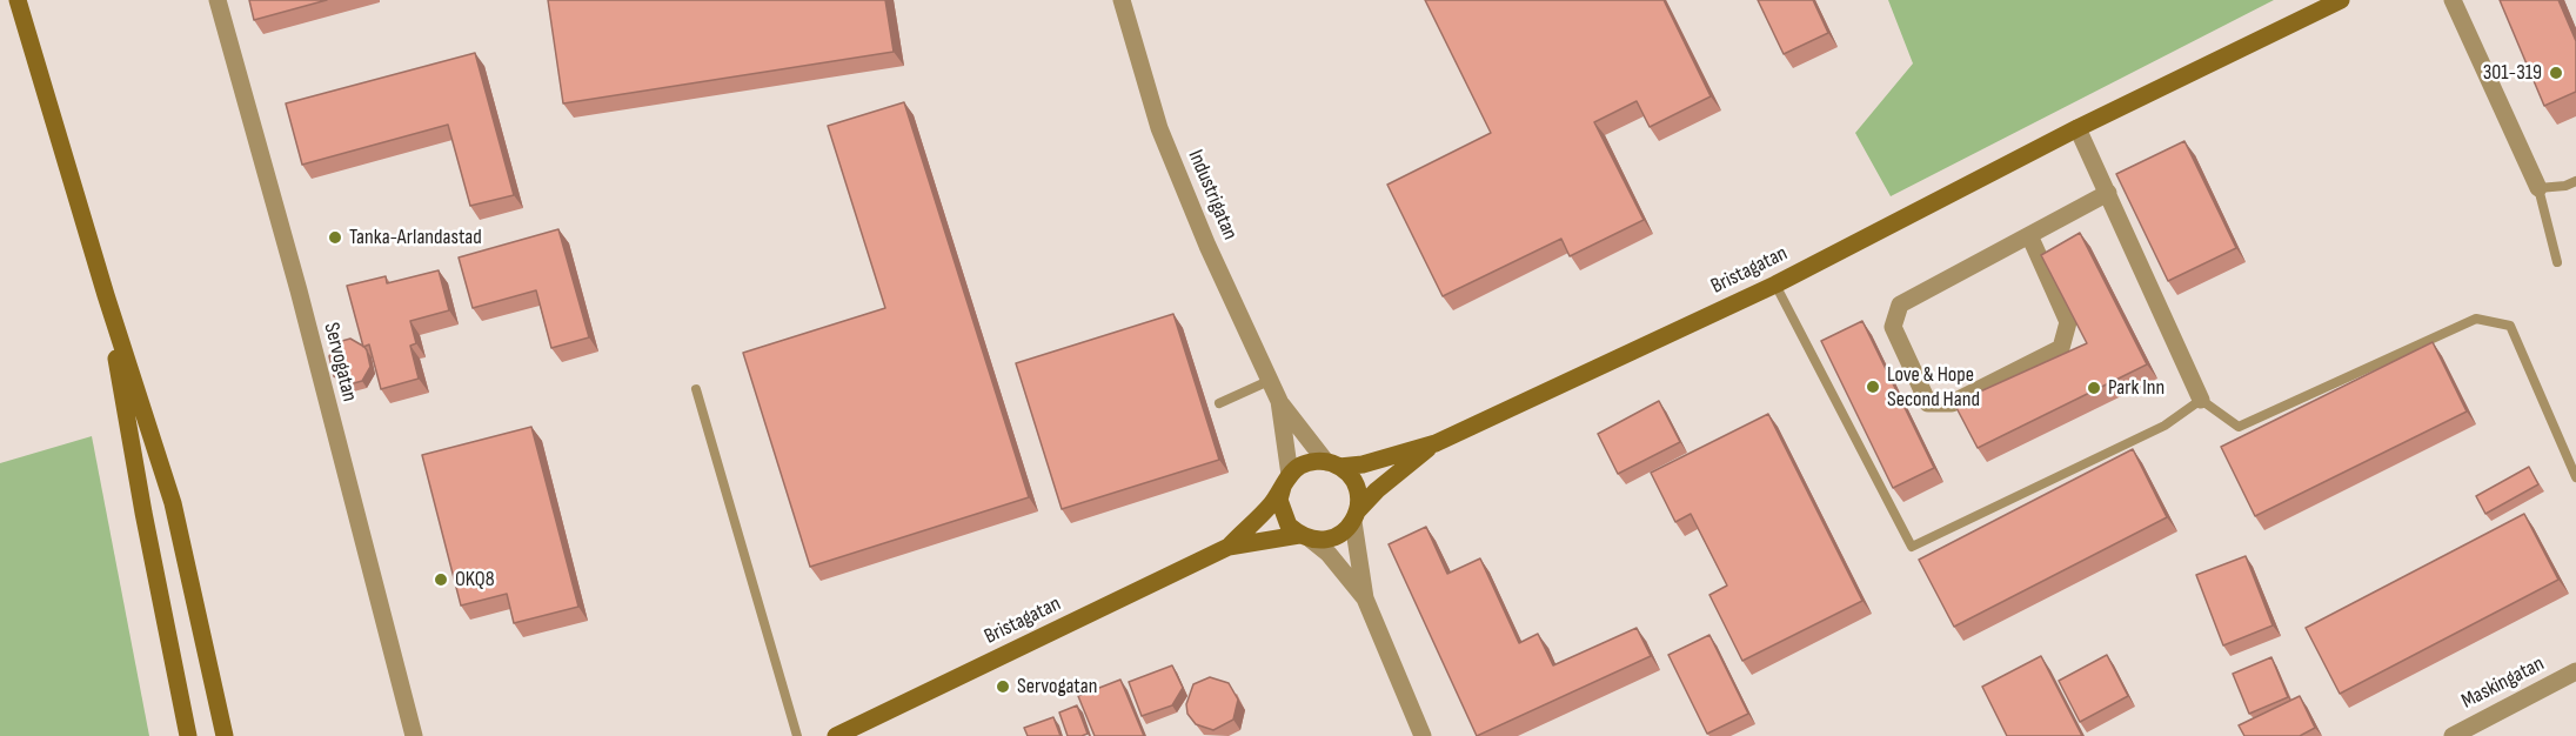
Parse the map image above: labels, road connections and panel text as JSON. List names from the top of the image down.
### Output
{
  "streets": {
    "street": [
      "Industrigatan",
      "Bristagatan",
      "Servogatan",
      "Maskingatan"
    ]
  },
  "crossings": [
    ["Industrigatan", "Bristagatan"]
  ],
  "places": [
    "301-319",
    "Tanka-Arlandastad",
    "Love & Hope Second Hand",
    "Park Inn",
    "OKQ8",
    "Servogatan"
  ]
}
